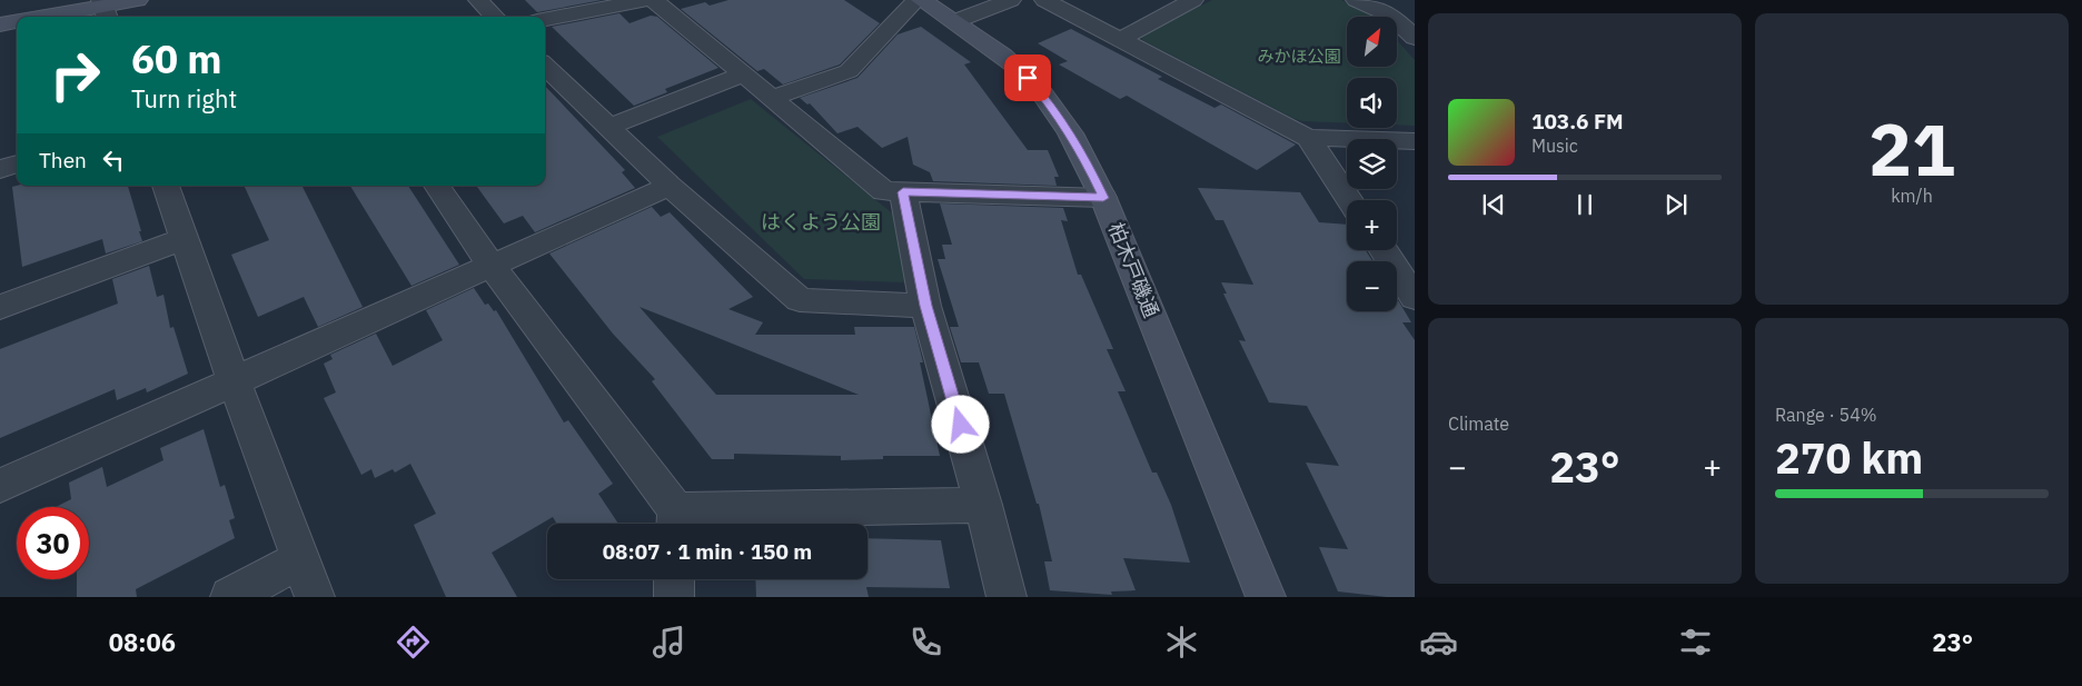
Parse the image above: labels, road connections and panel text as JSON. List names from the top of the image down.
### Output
{
  "streets": {
    "street": ["柏木戸磯通"]
  },
  "parks": ["みかほ公園", "はくよう公園"],
  "north": "top right",
  "page": {
    "tile": [
      ["21", "km/h"],
      "Climate",
      ["Range · 54%", "270 km"]
    ],
    "map_buttons": ["+", "−"],
    "turn": ["60 m", "Turn right"],
    "song": ["103.6 FM", "Music"],
    "then": "Then",
    "heat": ["−", "23°", "+"],
    "limit": "30",
    "trip": "08:07 · 1 min · 150 m",
    "tabs": ["08:06", "23°"]
  }
}
